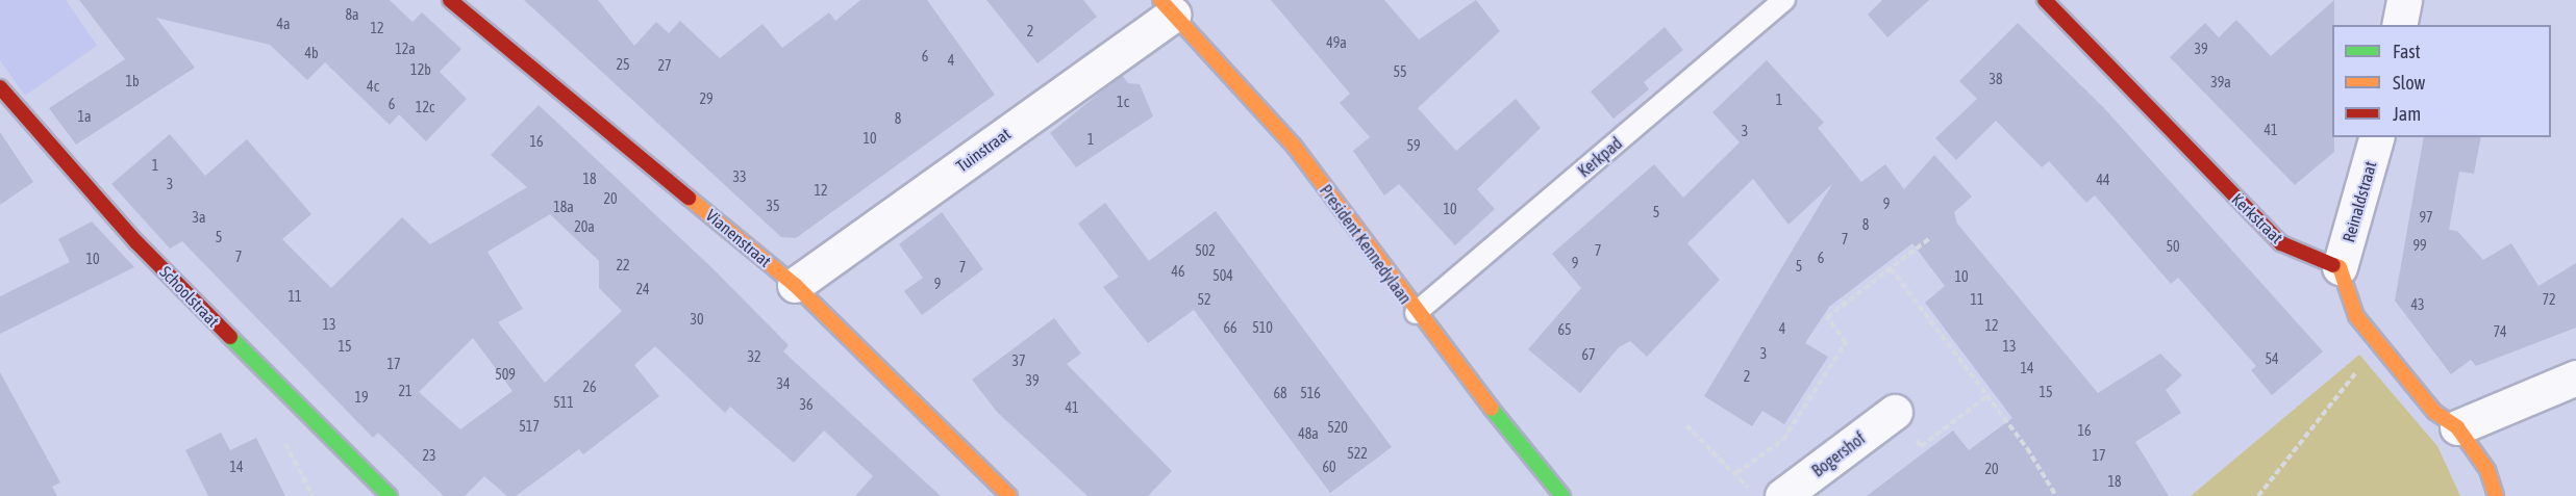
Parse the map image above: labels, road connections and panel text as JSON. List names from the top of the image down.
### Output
{
  "streets": {
    "street": [
      "Tuinstraat",
      "Reinaldstraat",
      "Kerkstraat",
      "Vianenstraat",
      "President Kennedylaan",
      "Schoolstraat",
      "Bogershof"
    ],
    "lane": ["Kerkpad"]
  },
  "crossings": [
    ["Tuinstraat", "Vianenstraat"],
    ["Tuinstraat", "President Kennedylaan"],
    ["Kerkpad", "President Kennedylaan"],
    ["Reinaldstraat", "Kerkstraat"]
  ],
  "house_numbers": [
    "8a",
    "4a",
    "12",
    "2",
    "49a",
    "12a",
    "39",
    "4b",
    "6",
    "4",
    "25",
    "27",
    "12b",
    "55",
    "38",
    "1b",
    "39a",
    "4c",
    "29",
    "1",
    "1c",
    "6",
    "12c",
    "1a",
    "8",
    "41",
    "3",
    "10",
    "1",
    "16",
    "59",
    "1",
    "33",
    "18",
    "44",
    "3",
    "12",
    "20",
    "9",
    "35",
    "18a",
    "10",
    "5",
    "3a",
    "97",
    "8",
    "20a",
    "5",
    "7",
    "99",
    "50",
    "502",
    "7",
    "7",
    "6",
    "10",
    "9",
    "22",
    "5",
    "7",
    "46",
    "504",
    "10",
    "9",
    "24",
    "11",
    "52",
    "11",
    "72",
    "43",
    "30",
    "13",
    "12",
    "66",
    "510",
    "4",
    "65",
    "74",
    "15",
    "13",
    "3",
    "67",
    "32",
    "54",
    "37",
    "17",
    "14",
    "509",
    "2",
    "39",
    "34",
    "26",
    "21",
    "15",
    "68",
    "516",
    "19",
    "511",
    "36",
    "41",
    "517",
    "520",
    "16",
    "48a",
    "522",
    "23",
    "17",
    "14",
    "60",
    "20",
    "18"
  ],
  "legend": ["Fast", "Slow", "Jam"]
}
